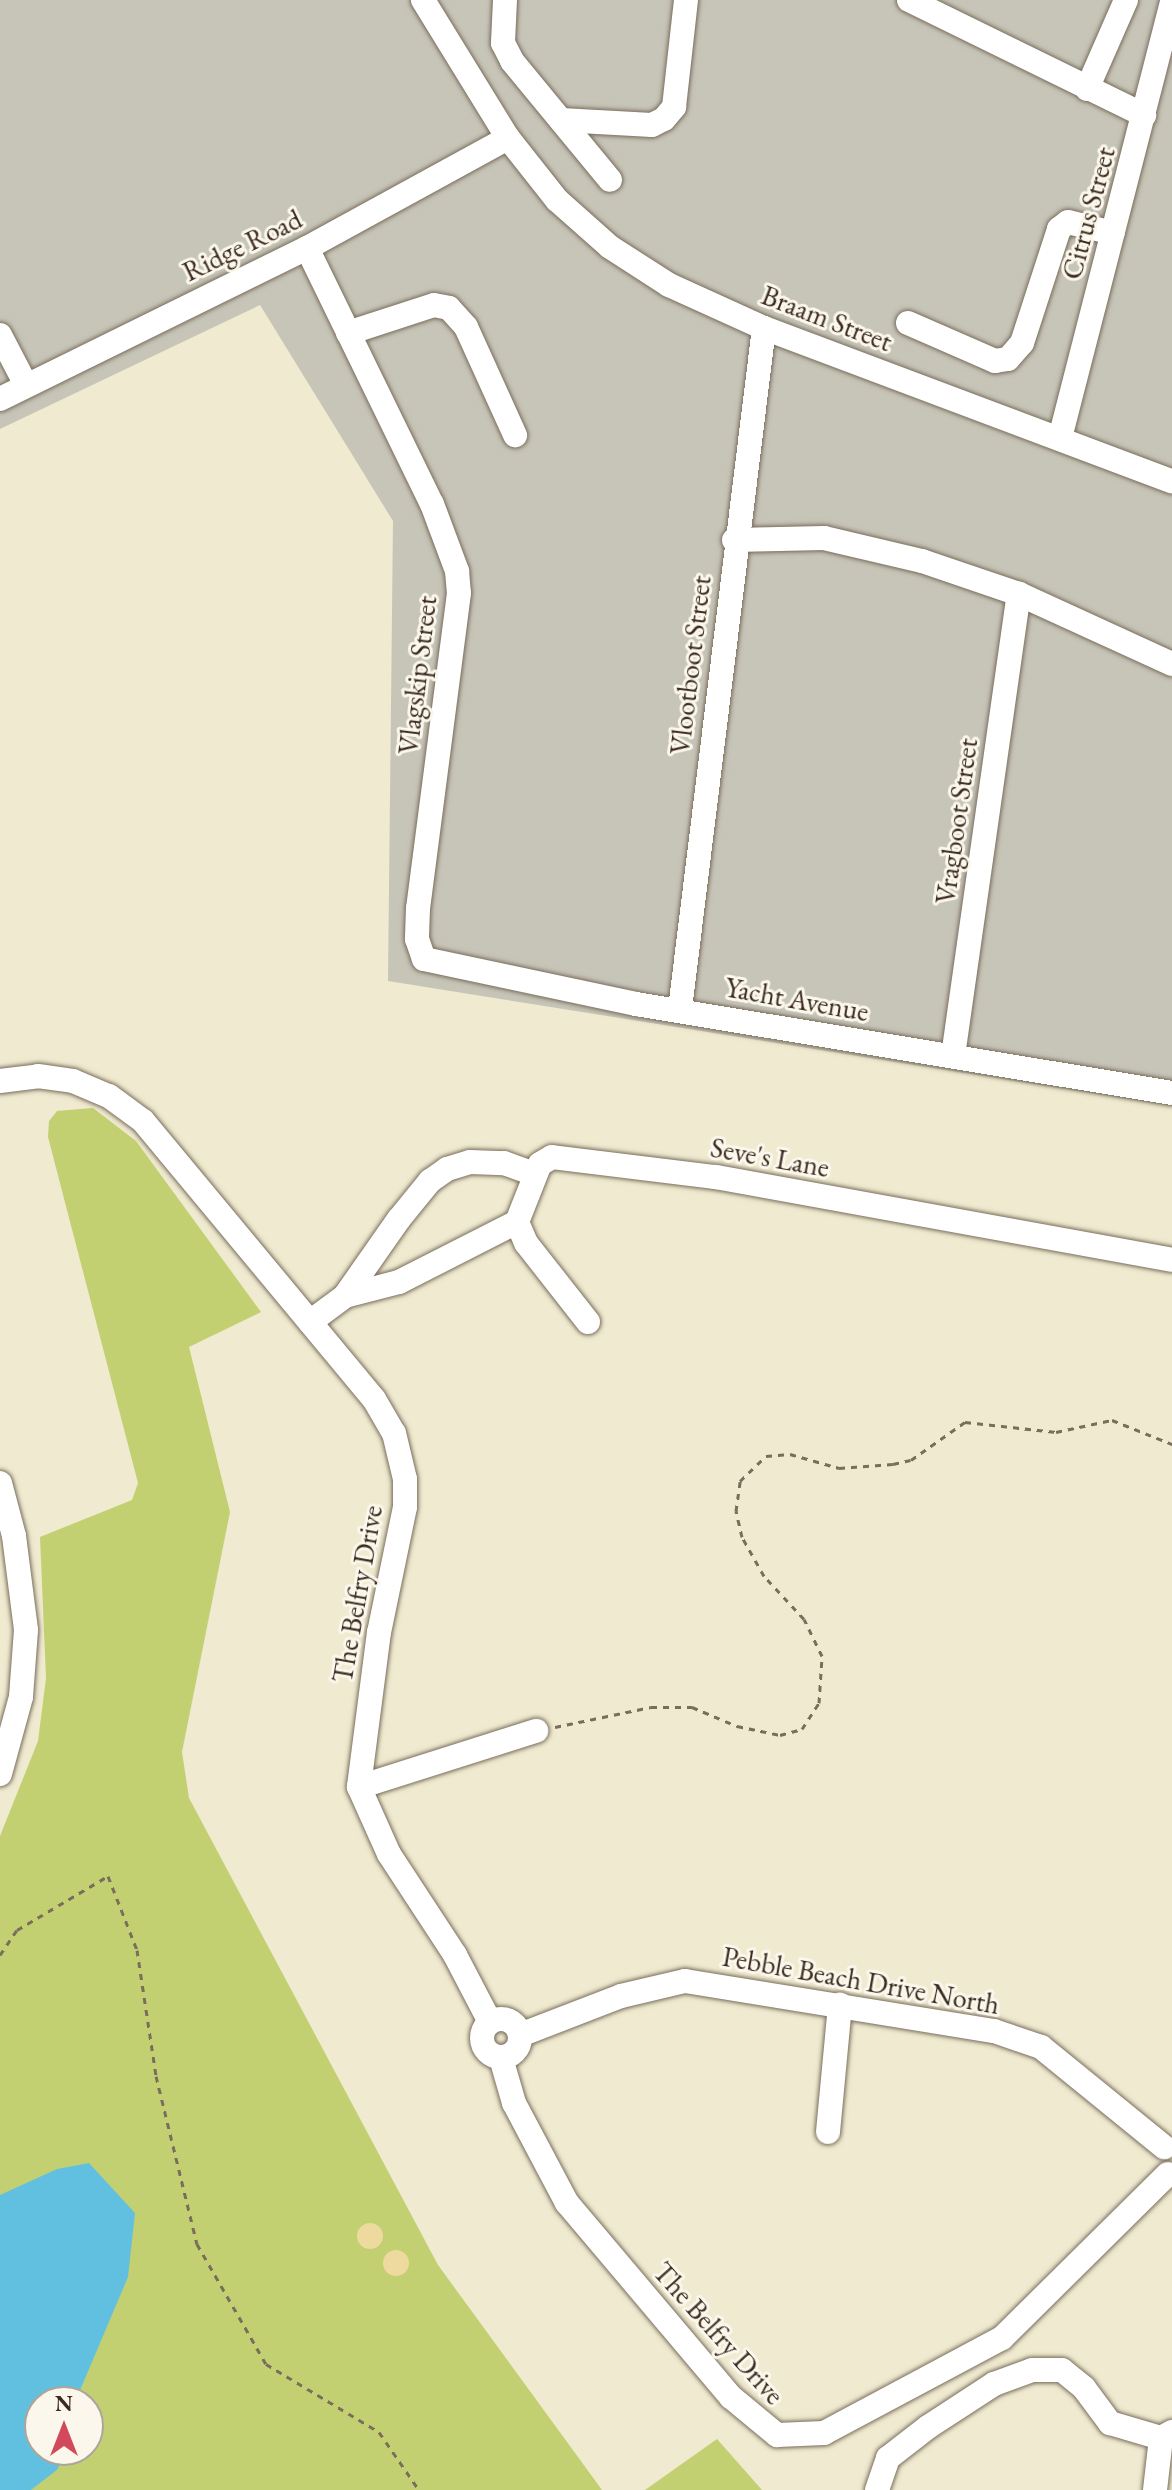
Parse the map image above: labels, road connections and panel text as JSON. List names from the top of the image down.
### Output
{
  "streets": {
    "street": [
      "Citrus Street",
      "Ridge Road",
      "Braam Street",
      "Vlootboot Street",
      "Vlagskip Street",
      "Vragboot Street",
      "Yacht Avenue",
      "Seve's Lane",
      "The Belfry Drive",
      "Pebble Beach Drive North"
    ]
  },
  "crossings": [
    ["Citrus Street", "Braam Street"],
    ["Ridge Road", "Braam Street"],
    ["Ridge Road", "Vlagskip Street"],
    ["Braam Street", "Vlootboot Street"],
    ["Vlootboot Street", "Yacht Avenue"],
    ["Vlagskip Street", "Yacht Avenue"],
    ["Vragboot Street", "Yacht Avenue"],
    ["The Belfry Drive", "Pebble Beach Drive North"]
  ],
  "north": "top"
}
